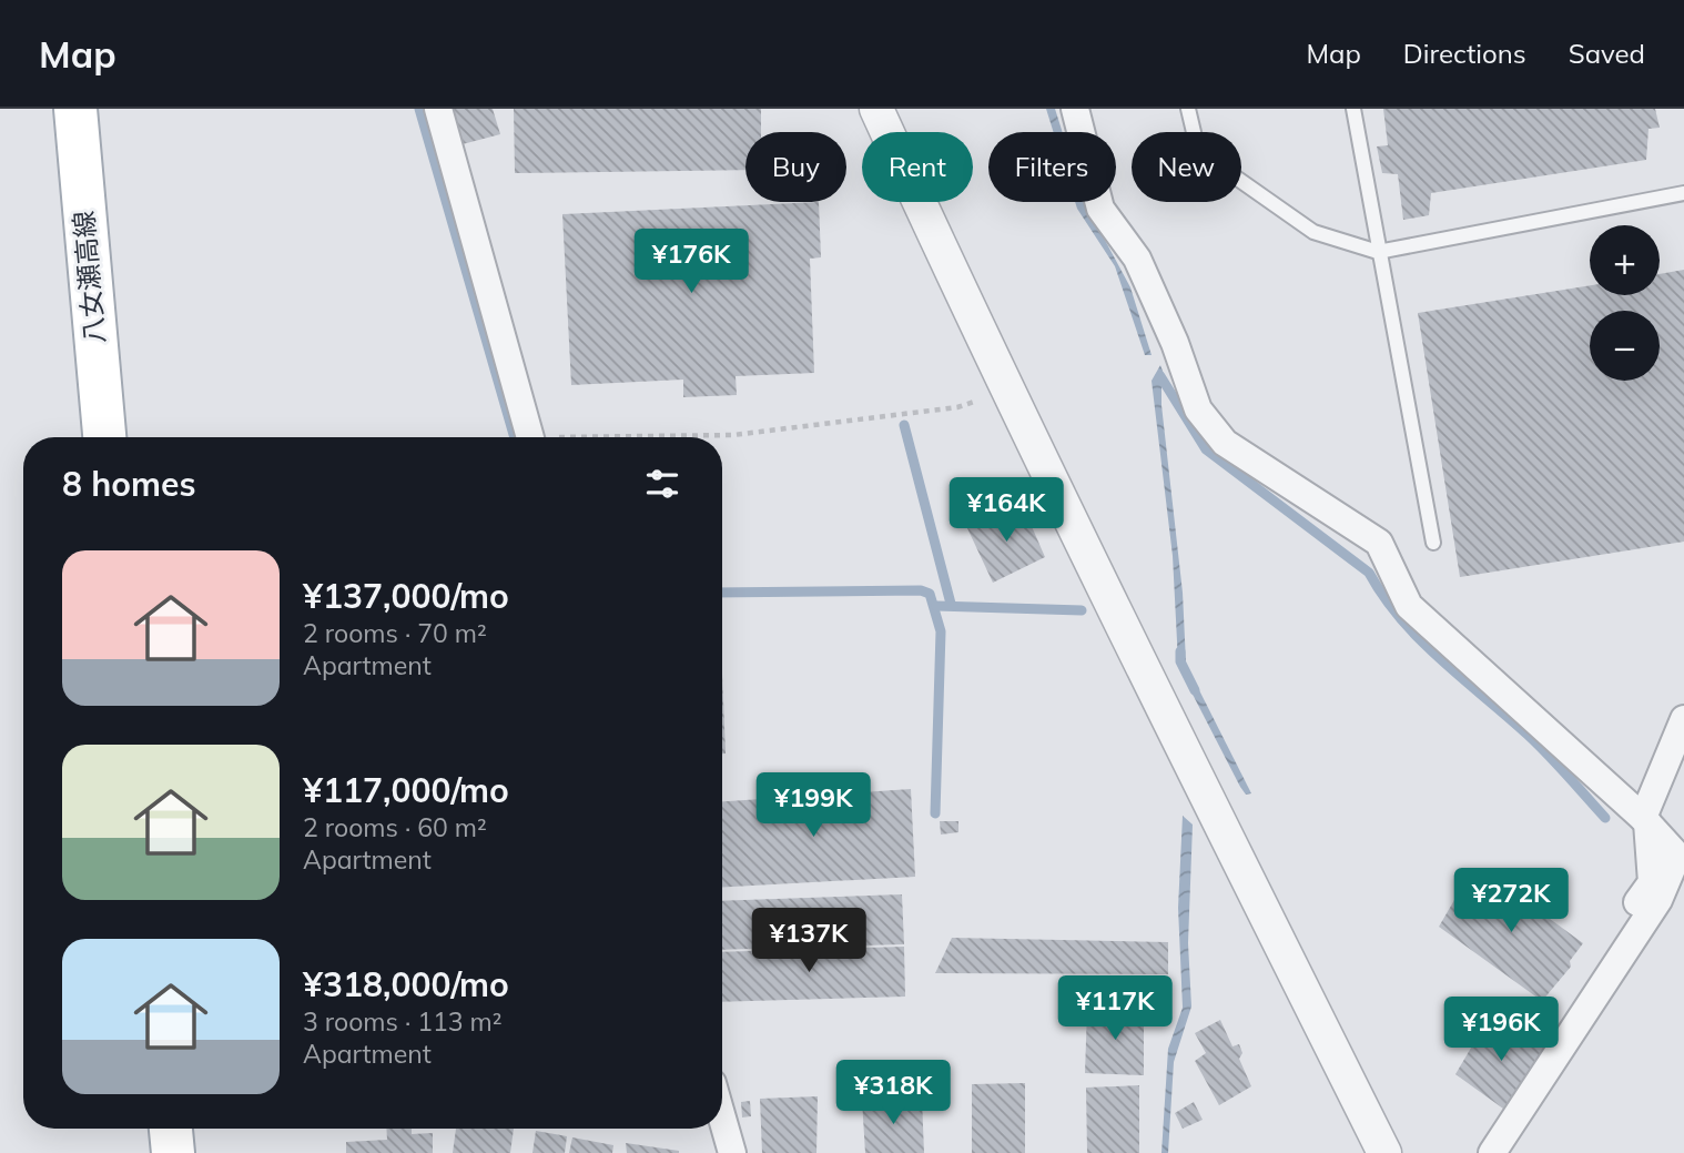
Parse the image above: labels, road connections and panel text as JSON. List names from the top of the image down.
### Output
{
  "streets": {
    "main road": ["八女瀬高線"]
  },
  "page": {
    "header": "Map",
    "nav": ["Map", "Directions", "Saved"],
    "chip": [
      "Buy",
      "Rent",
      "Filters",
      "New"
    ],
    "map_buttons": ["+", "−"],
    "price": [
      "¥176K",
      "¥164K",
      "¥199K",
      "¥272K",
      "¥137K",
      "¥117K",
      "¥196K",
      "¥318K"
    ],
    "heading": "8 homes",
    "list": [
      {
        "name": "¥137,000/mo",
        "note": "2 rooms · 70 m² · Apartment"
      },
      {
        "name": "¥117,000/mo",
        "note": "2 rooms · 60 m² · Apartment"
      },
      {
        "name": "¥318,000/mo",
        "note": "3 rooms · 113 m² · Apartment"
      }
    ]
  }
}
